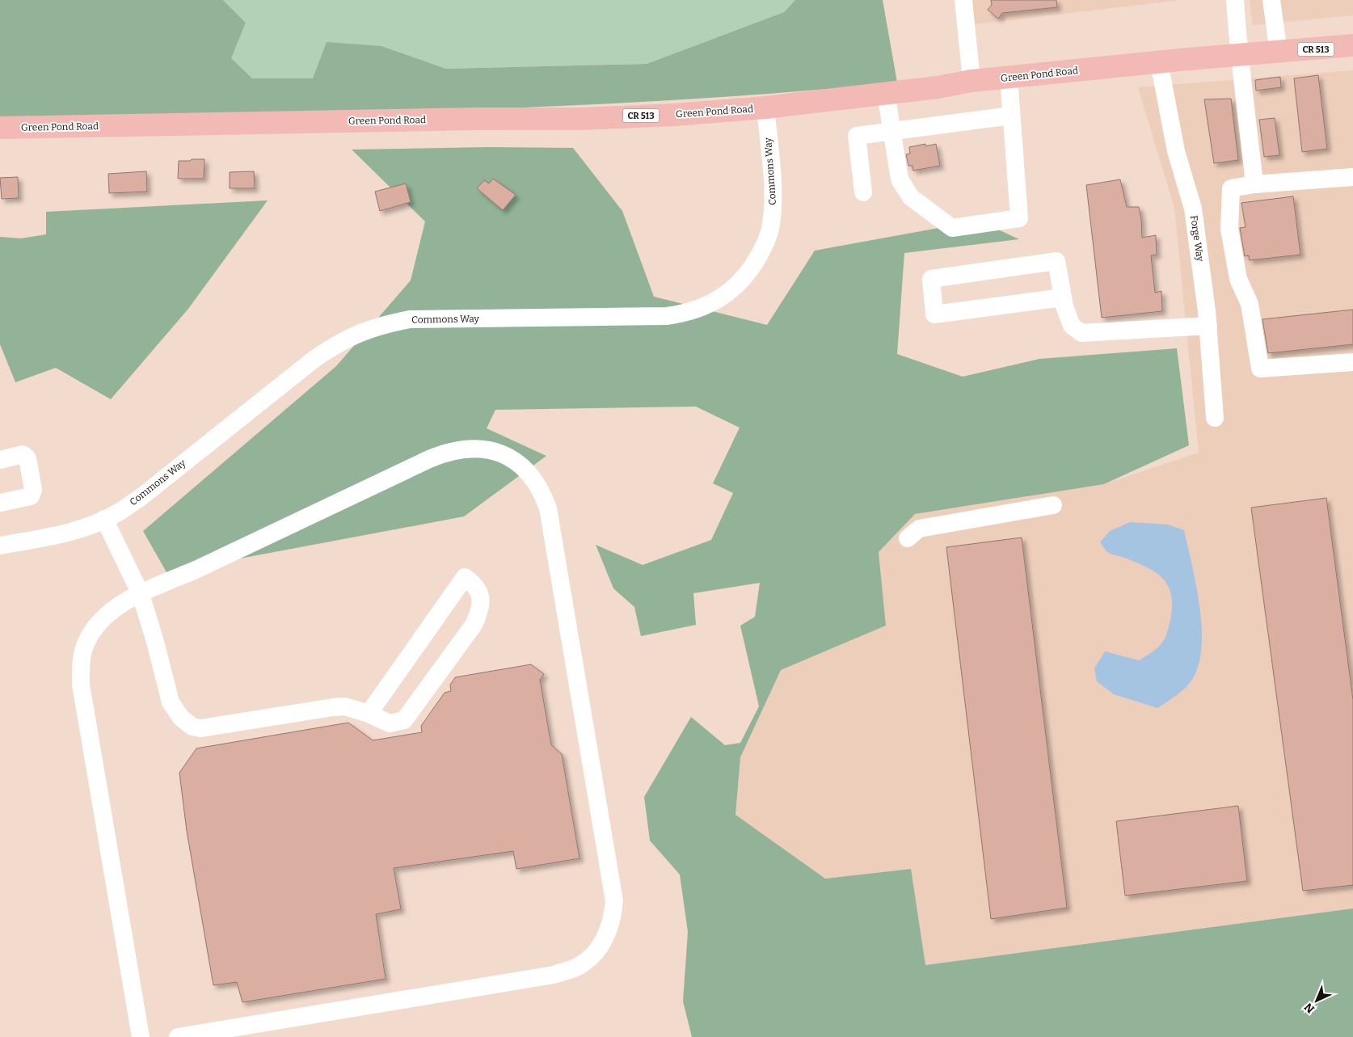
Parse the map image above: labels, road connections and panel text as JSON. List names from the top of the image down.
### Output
{
  "streets": {
    "main road": ["CR 513", "Green Pond Road"],
    "street": ["Commons Way", "Forge Way"]
  },
  "crossings": [
    ["Green Pond Road", "Commons Way"],
    ["Green Pond Road", "Forge Way"]
  ],
  "north": "bottom left"
}
